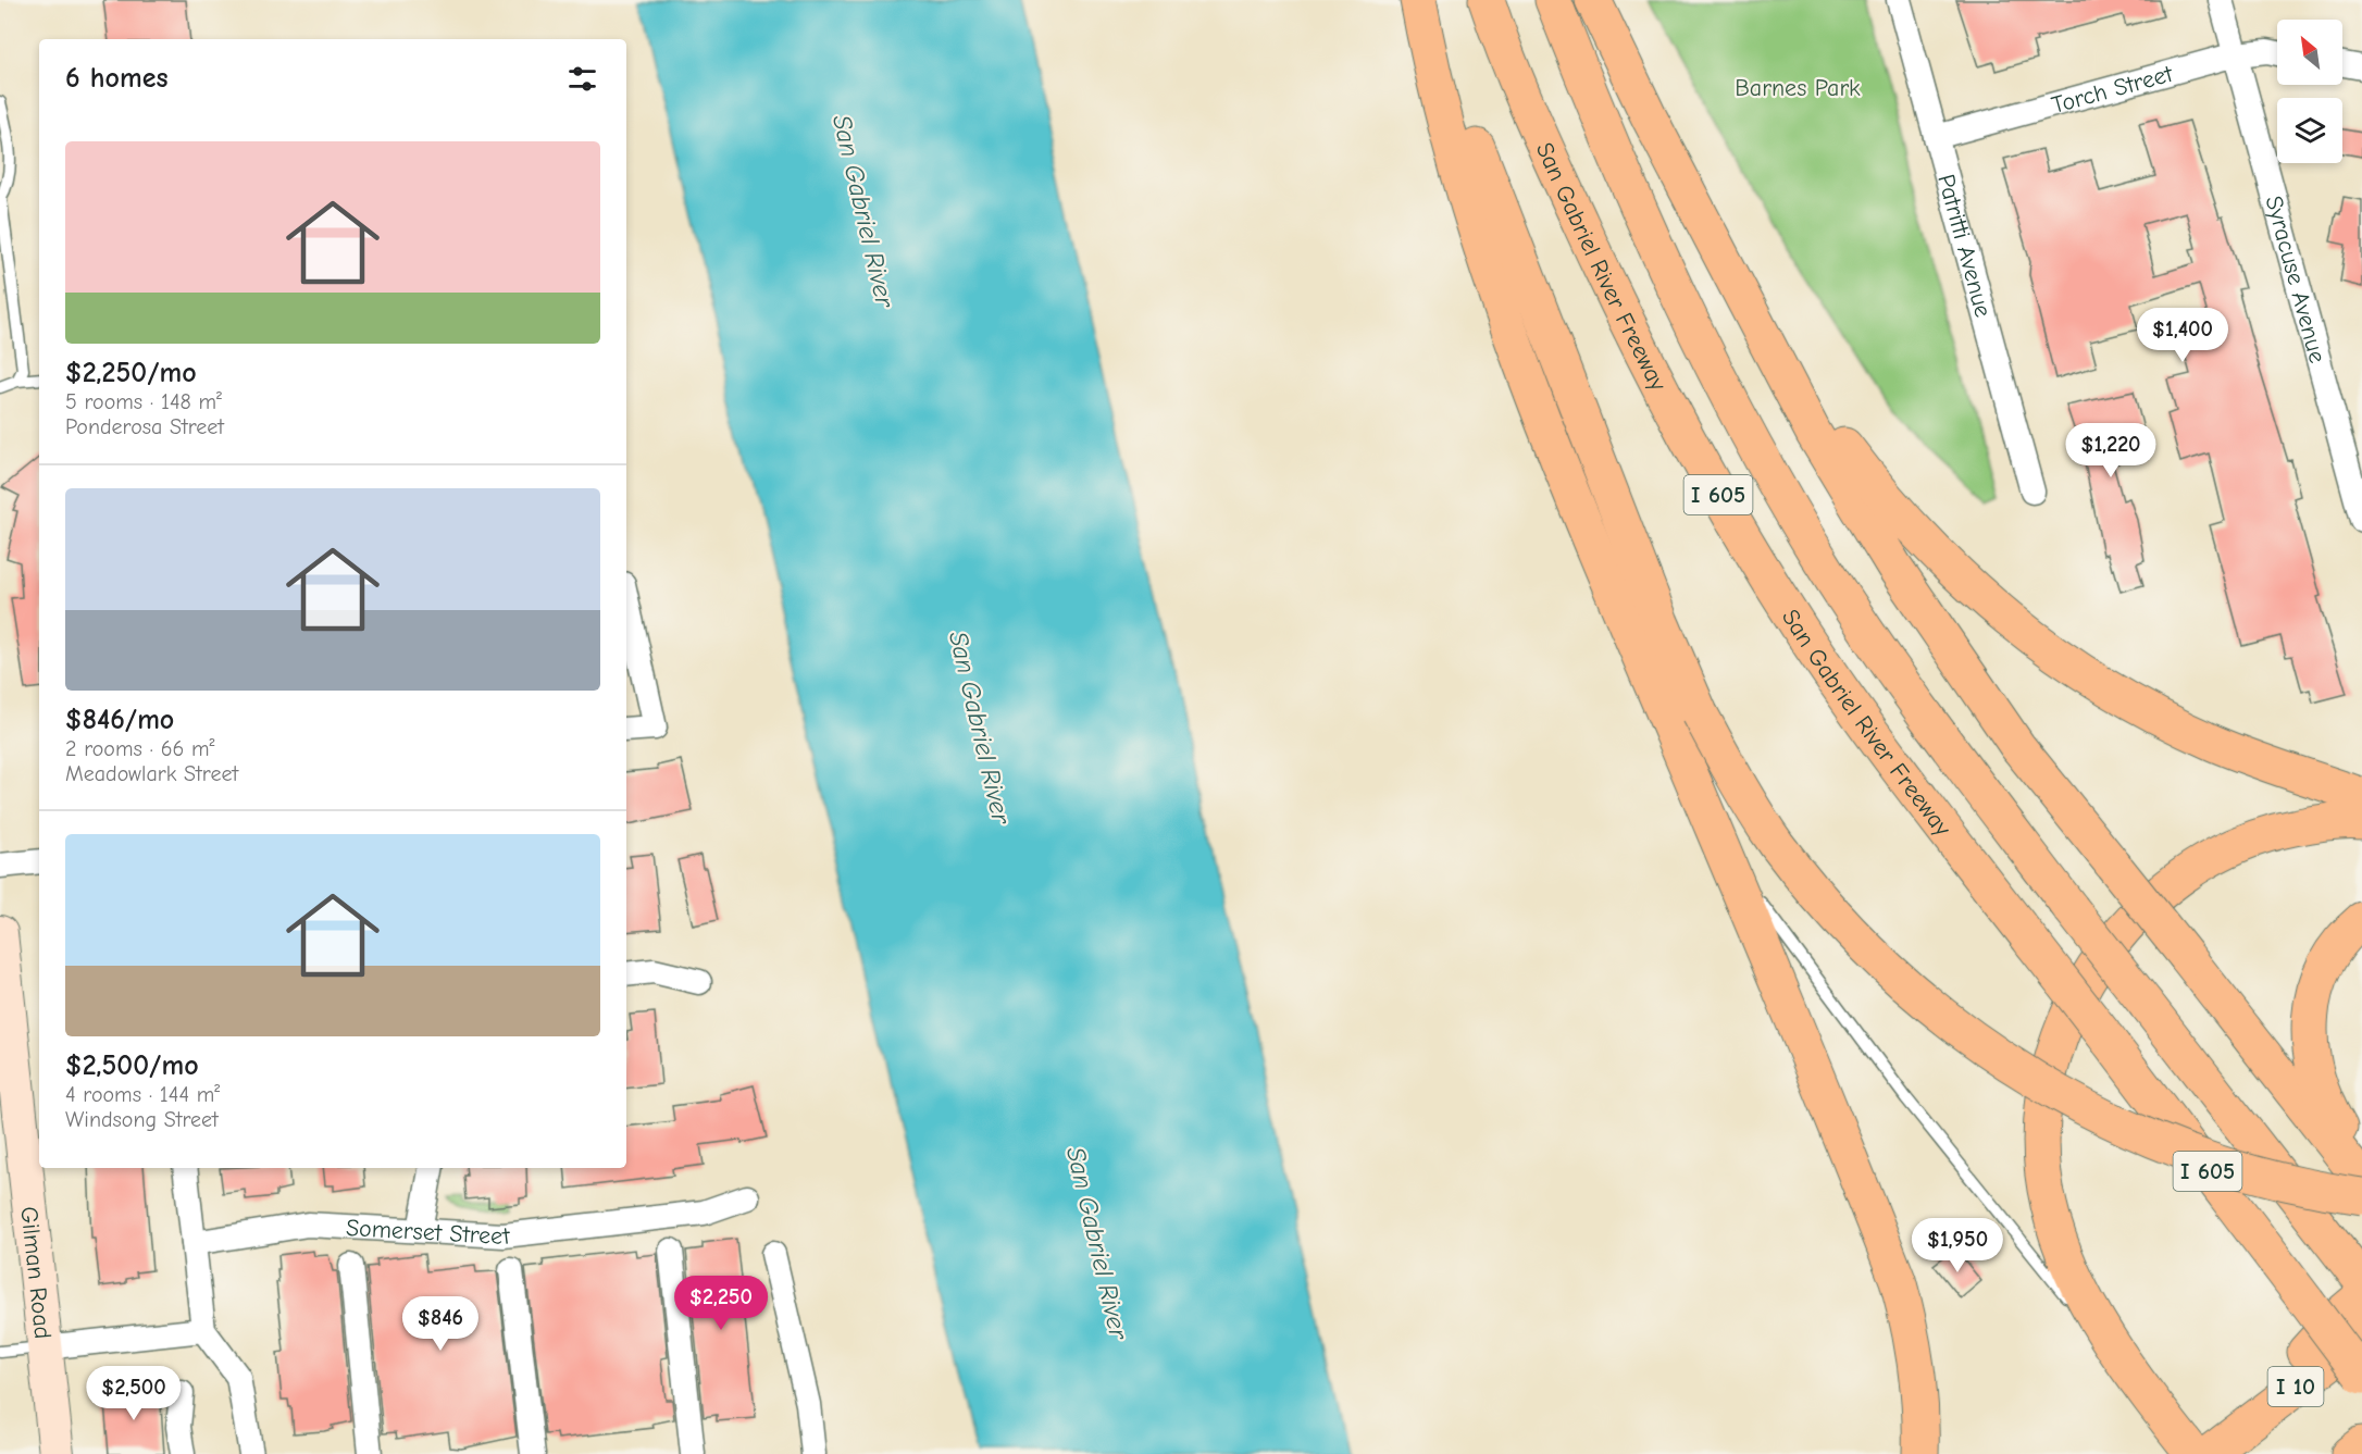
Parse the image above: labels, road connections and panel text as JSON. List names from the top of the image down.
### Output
{
  "streets": {
    "highway": ["San Gabriel River Freeway", "I 605", "I 10"],
    "street": [
      "Torch Street",
      "Patritti Avenue",
      "Syracuse Avenue",
      "Somerset Street",
      "Gilman Road"
    ]
  },
  "crossings": [
    ["Torch Street", "Patritti Avenue"],
    ["Torch Street", "Syracuse Avenue"]
  ],
  "water": ["San Gabriel River"],
  "parks": ["Barnes Park"],
  "north": "top left",
  "page": {
    "heading": "6 homes",
    "list": [
      {
        "name": "$2,250/mo",
        "note": "5 rooms · 148 m² · Ponderosa Street"
      },
      {
        "name": "$846/mo",
        "note": "2 rooms · 66 m² · Meadowlark Street"
      },
      {
        "name": "$2,500/mo",
        "note": "4 rooms · 144 m² · Windsong Street"
      }
    ],
    "price": [
      "$1,400",
      "$1,220",
      "$1,950",
      "$2,250",
      "$846",
      "$2,500"
    ]
  }
}
